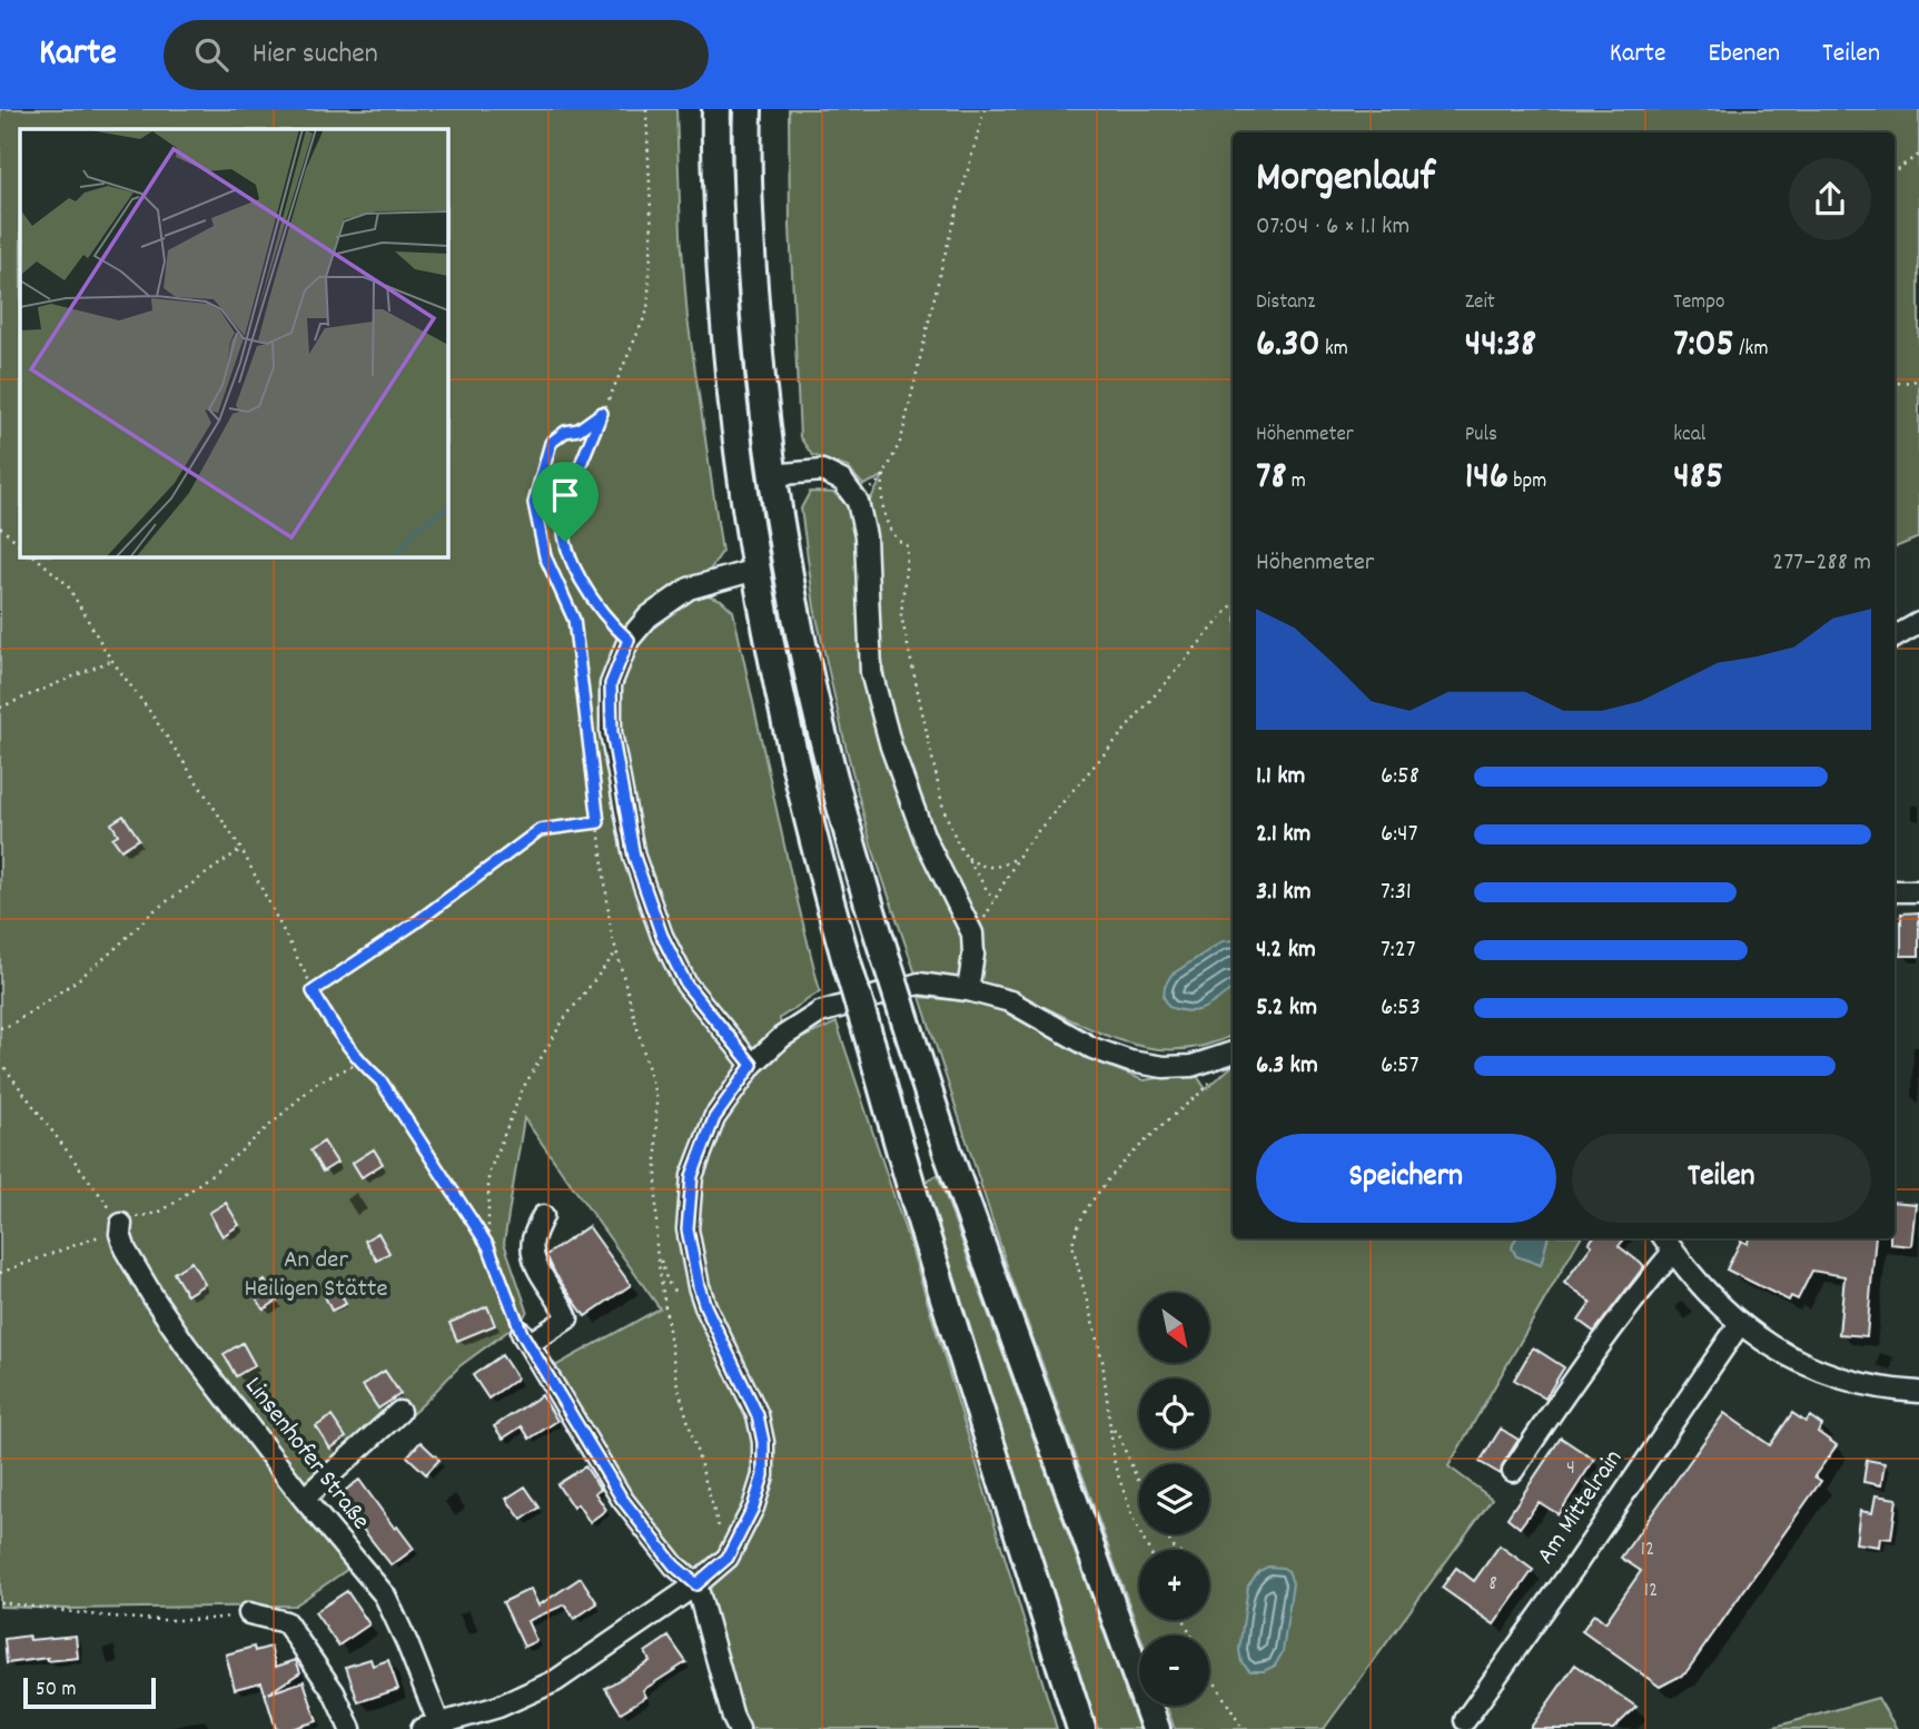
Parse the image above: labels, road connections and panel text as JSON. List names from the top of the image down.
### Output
{
  "streets": {
    "street": ["Linsenhofer Straße", "Am Mittelrain"]
  },
  "parks": ["An der Heiligen Stätte"],
  "house_numbers": [
    "4",
    "12",
    "8",
    "12"
  ],
  "scale_bar": "50 m",
  "north": "bottom right",
  "page": {
    "header": "Karte",
    "search": "Hier suchen",
    "nav": ["Karte", "Ebenen", "Teilen"],
    "heading": ["Morgenlauf", "07:04 · 6 × 1.1 km"],
    "stats": [
      ["Distanz", "6.30 km"],
      ["Zeit", "44:38"],
      ["Tempo", "7:05 /km"],
      ["Höhenmeter", "78 m"],
      ["Puls", "146 bpm"],
      ["kcal", "485"]
    ],
    "chart": ["Höhenmeter", "277–288 m"],
    "list": [
      {
        "name": "1.1 km",
        "note": "6:58"
      },
      {
        "name": "2.1 km",
        "note": "6:47"
      },
      {
        "name": "3.1 km",
        "note": "7:31"
      },
      {
        "name": "4.2 km",
        "note": "7:27"
      },
      {
        "name": "5.2 km",
        "note": "6:53"
      },
      {
        "name": "6.3 km",
        "note": "6:57"
      }
    ],
    "buttons": ["Speichern", "Teilen"],
    "map_buttons": ["+", "−"],
    "scale": "50 m"
  }
}
